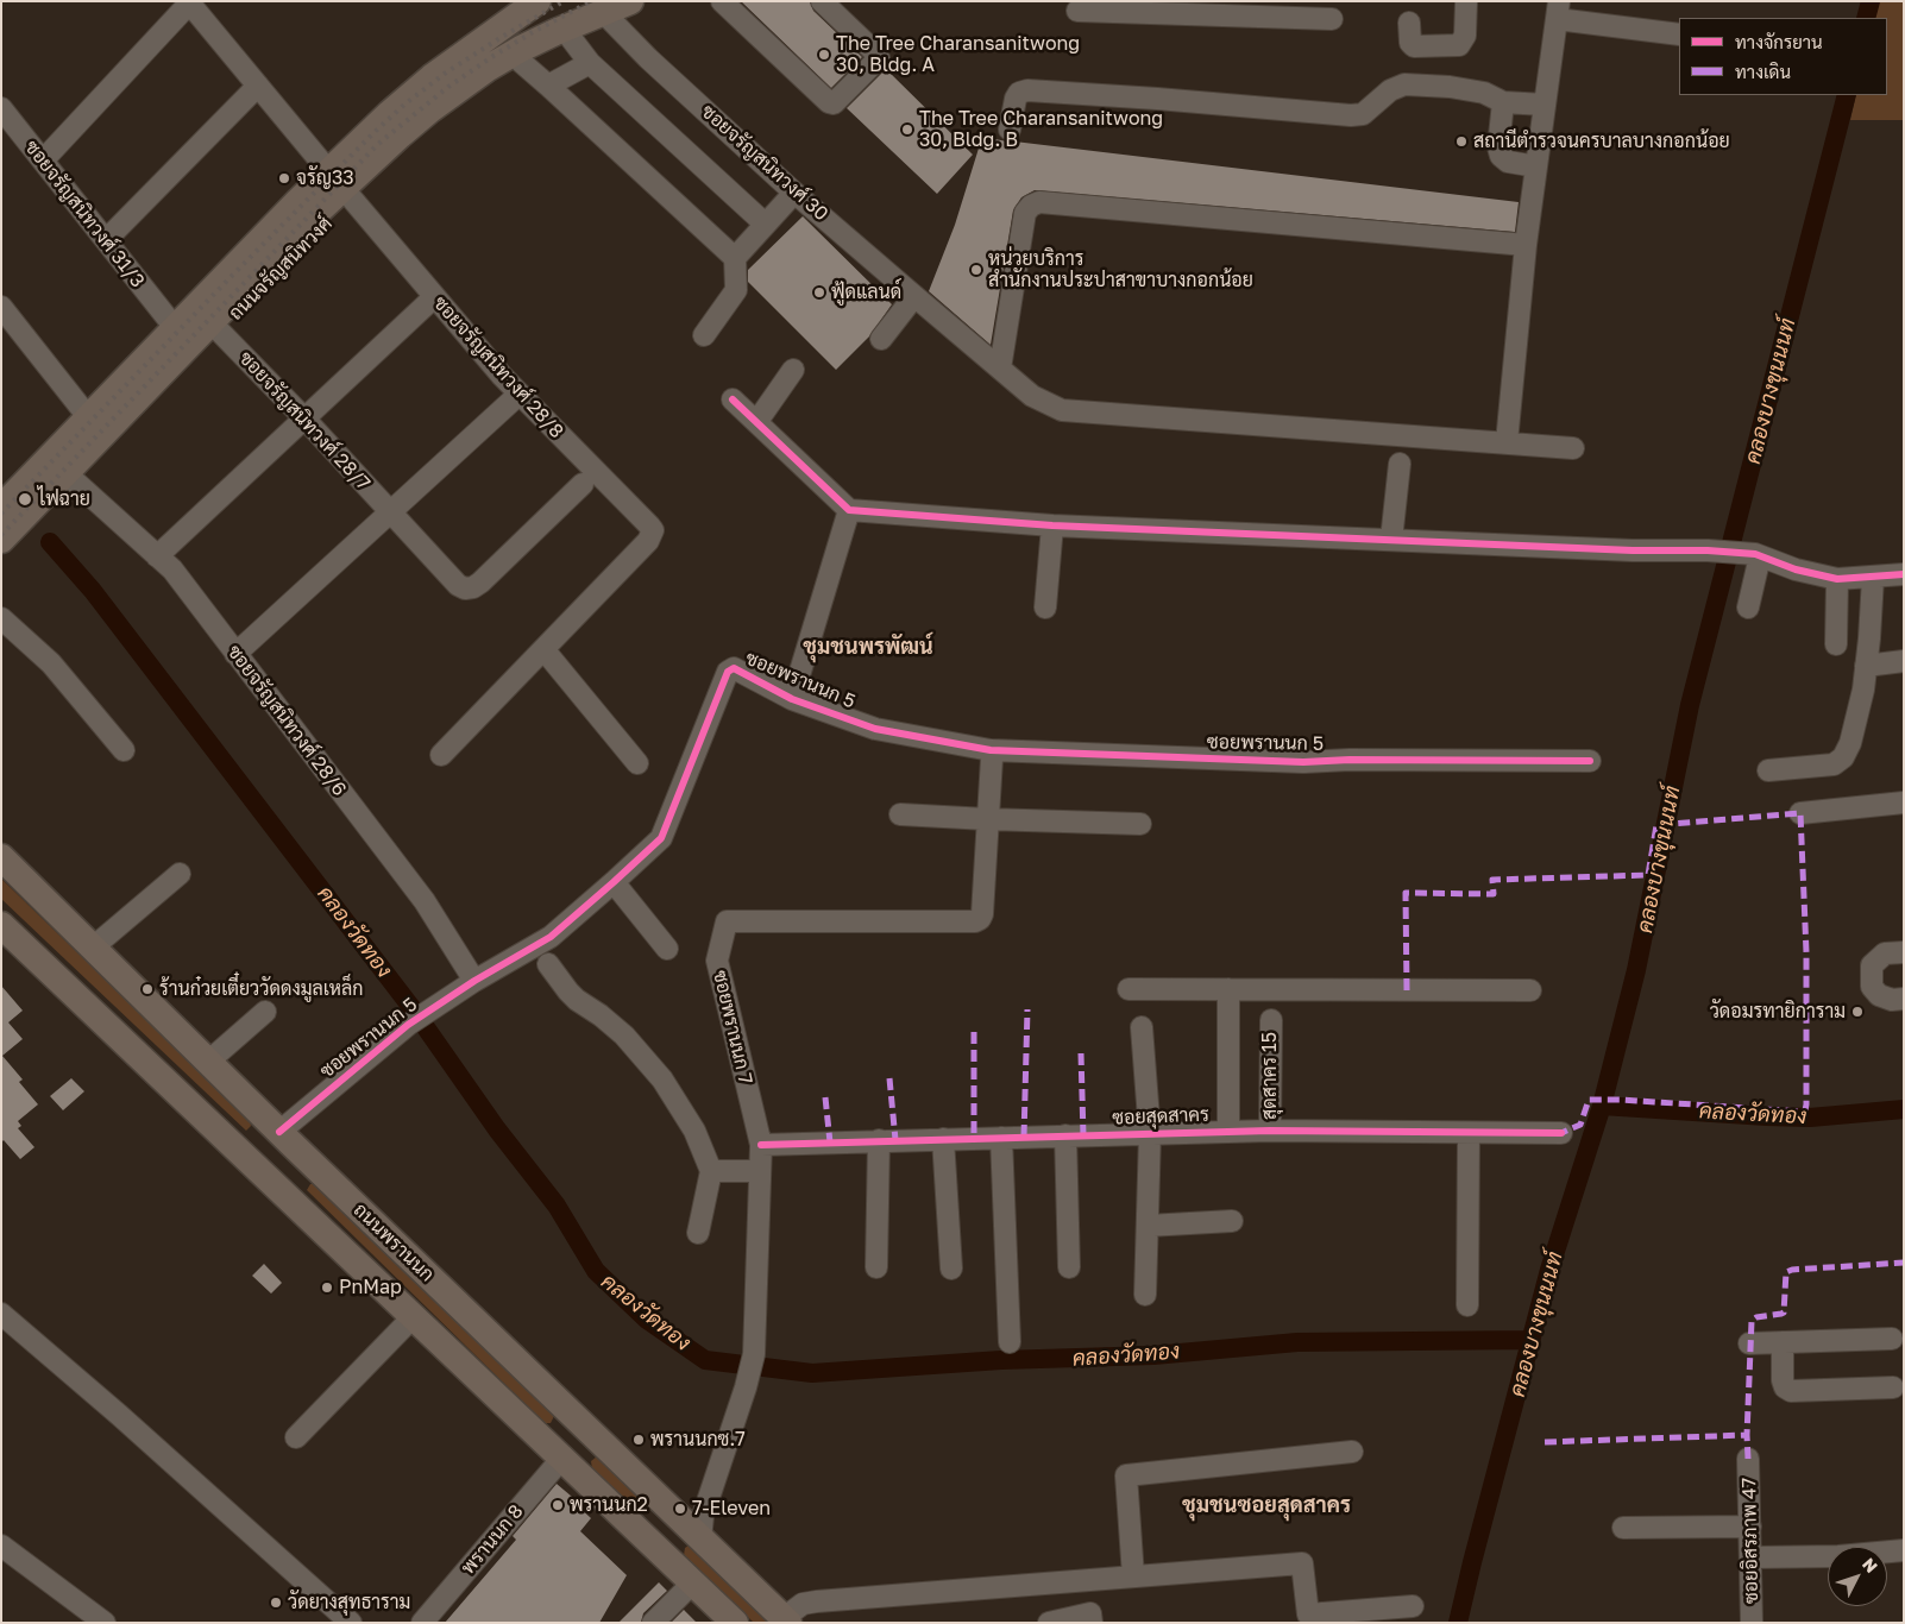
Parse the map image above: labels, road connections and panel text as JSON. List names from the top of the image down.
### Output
{
  "streets": {
    "main road": ["ถนนจรัญสนิทวงศ์", "ถนนพรานนก"],
    "street": [
      "ซอยจรัญสนิทวงศ์ 30",
      "ซอยจรัญสนิทวงศ์ 31/3",
      "ซอยจรัญสนิทวงศ์ 28/8",
      "ซอยจรัญสนิทวงศ์ 28/7",
      "ซอยพรานนก 5",
      "ซอยจรัญสนิทวงศ์ 28/6",
      "ซอยพรานนก 7",
      "สุดสาคร 15",
      "ซอยสุดสาคร",
      "พรานนก 8",
      "ซอยอิสรภาพ 47"
    ]
  },
  "crossings": [
    ["ซอยจรัญสนิทวงศ์ 30", "ถนนจรัญสนิทวงศ์"],
    ["ถนนจรัญสนิทวงศ์", "ซอยจรัญสนิทวงศ์ 28/8"],
    ["ถนนจรัญสนิทวงศ์", "ซอยจรัญสนิทวงศ์ 28/7"],
    ["ถนนจรัญสนิทวงศ์", "ซอยจรัญสนิทวงศ์ 28/6"],
    ["ซอยพรานนก 5", "ซอยจรัญสนิทวงศ์ 28/6"],
    ["ซอยพรานนก 5", "ถนนพรานนก"],
    ["ซอยพรานนก 7", "ซอยสุดสาคร"],
    ["ซอยพรานนก 7", "ถนนพรานนก"],
    ["สุดสาคร 15", "ซอยสุดสาคร"],
    ["ถนนพรานนก", "พรานนก 8"]
  ],
  "districts": ["ชุมชนพรพัฒน์", "ชุมชนซอยสุดสาคร"],
  "water": ["คลองบางขุนนนท์", "คลองวัดทอง"],
  "places": [
    "The Tree Charansanitwong 30, Bldg. A",
    "The Tree Charansanitwong 30, Bldg. B",
    "สถานีตำรวจนครบาลบางกอกน้อย",
    "จรัญ33",
    "หน่วยบริการ สำนักงานประปาสาขาบางกอกน้อย",
    "ฟู้ดแลนด์",
    "ไฟฉาย",
    "ร้านก๋วยเตี๋ยววัดดงมูลเหล็ก",
    "วัดอมรทายิการาม",
    "PnMap",
    "พรานนกซ.7",
    "พรานนก2",
    "7-Eleven",
    "วัดยางสุทธาราม"
  ],
  "legend": ["ทางจักรยาน", "ทางเดิน"],
  "north": "top right"
}
